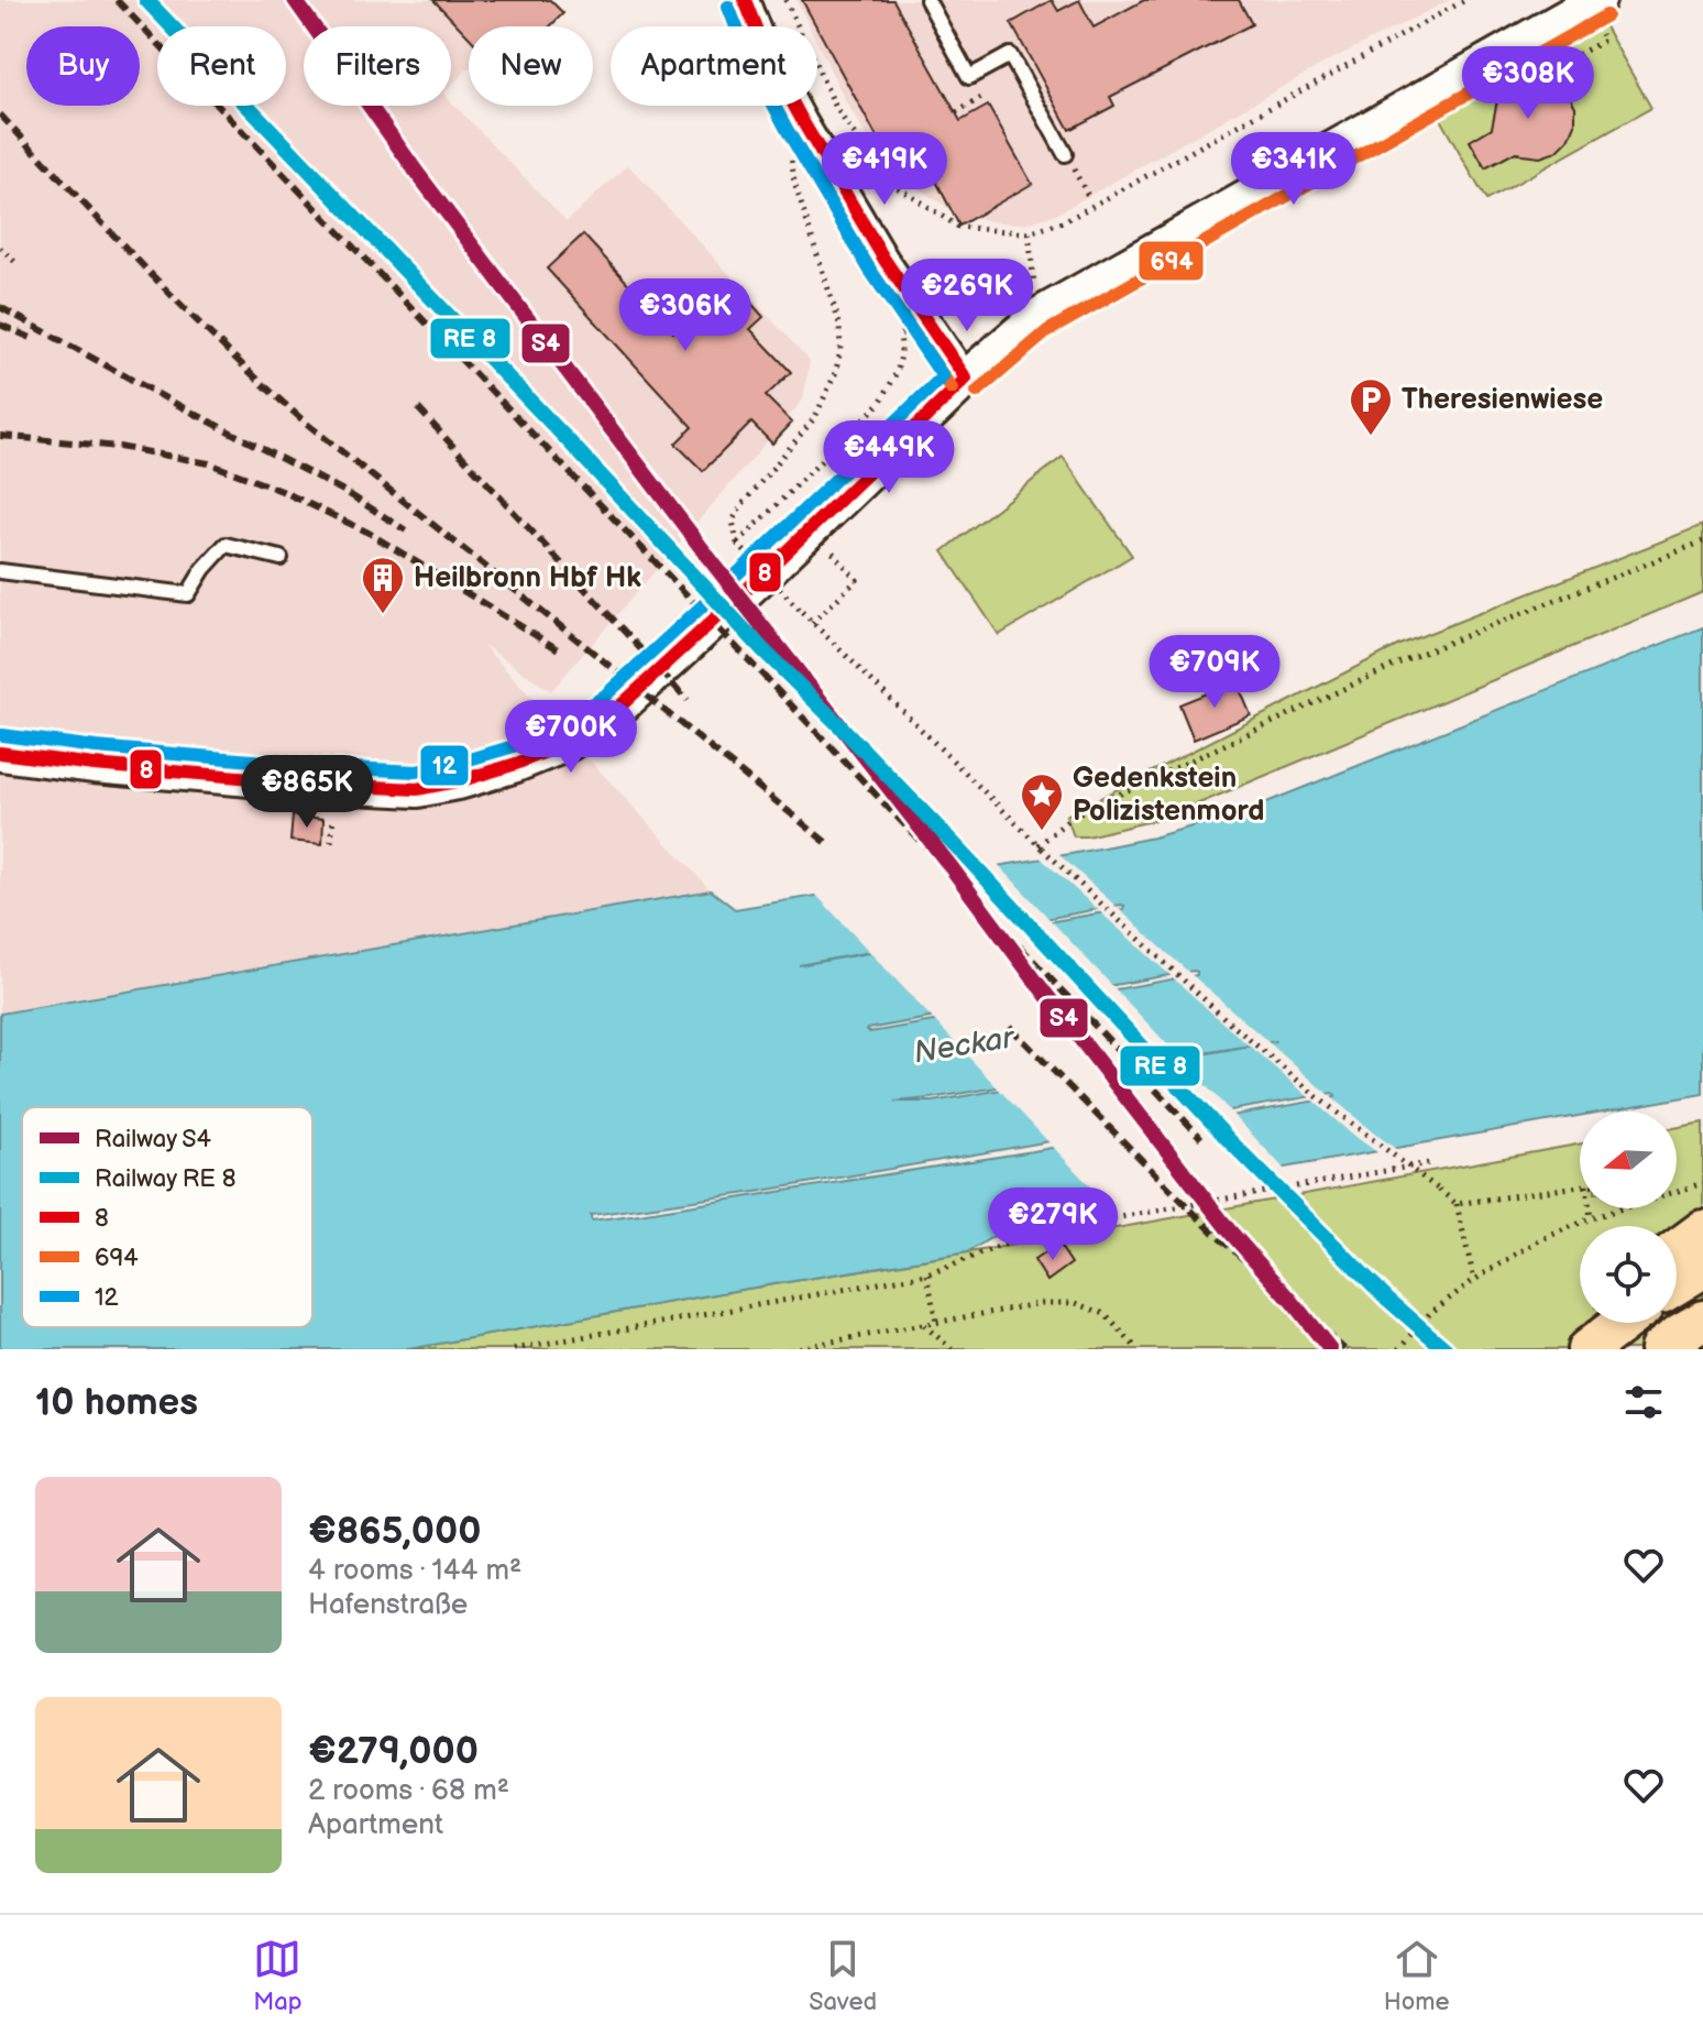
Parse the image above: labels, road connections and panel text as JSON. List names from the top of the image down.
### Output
{
  "water": ["Neckar"],
  "places": {
    "parking": ["Theresienwiese"],
    "building": ["Heilbronn Hbf Hk"],
    "place": ["Gedenkstein Polizistenmord"]
  },
  "lines": [
    "rail line S4",
    "transit line 8",
    "transit line 694",
    "transit line 12"
  ],
  "legend": [
    "Railway S4",
    "Railway RE 8",
    "8",
    "694",
    "12"
  ],
  "north": "left",
  "page": {
    "chip": [
      "Buy",
      "Rent",
      "Filters",
      "New",
      "Apartment"
    ],
    "price": [
      "€308K",
      "€419K",
      "€341K",
      "€269K",
      "€306K",
      "€449K",
      "€709K",
      "€700K",
      "€865K",
      "€279K"
    ],
    "heading": "10 homes",
    "list": [
      {
        "name": "€865,000",
        "note": "4 rooms · 144 m² · Hafenstraße"
      },
      {
        "name": "€279,000",
        "note": "2 rooms · 68 m² · Apartment"
      }
    ],
    "tabs": ["Map", "Saved", "Home"]
  }
}
